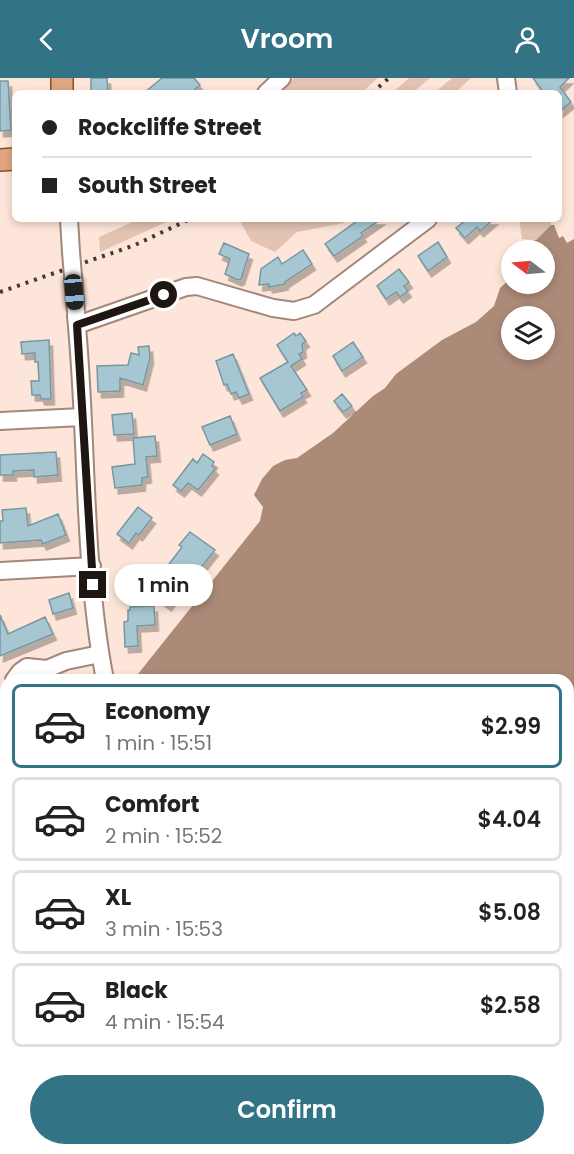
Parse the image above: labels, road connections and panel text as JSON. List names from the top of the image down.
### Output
{
  "north": "left",
  "page": {
    "header": "Vroom",
    "banner": ["Rockcliffe Street", "South Street"],
    "bubble": "1 min",
    "list": [
      {
        "name": "Economy",
        "note": "1 min · 15:51",
        "value": "$2.99"
      },
      {
        "name": "Comfort",
        "note": "2 min · 15:52",
        "value": "$4.04"
      },
      {
        "name": "XL",
        "note": "3 min · 15:53",
        "value": "$5.08"
      },
      {
        "name": "Black",
        "note": "4 min · 15:54",
        "value": "$2.58"
      }
    ],
    "buttons": "Confirm"
  }
}
